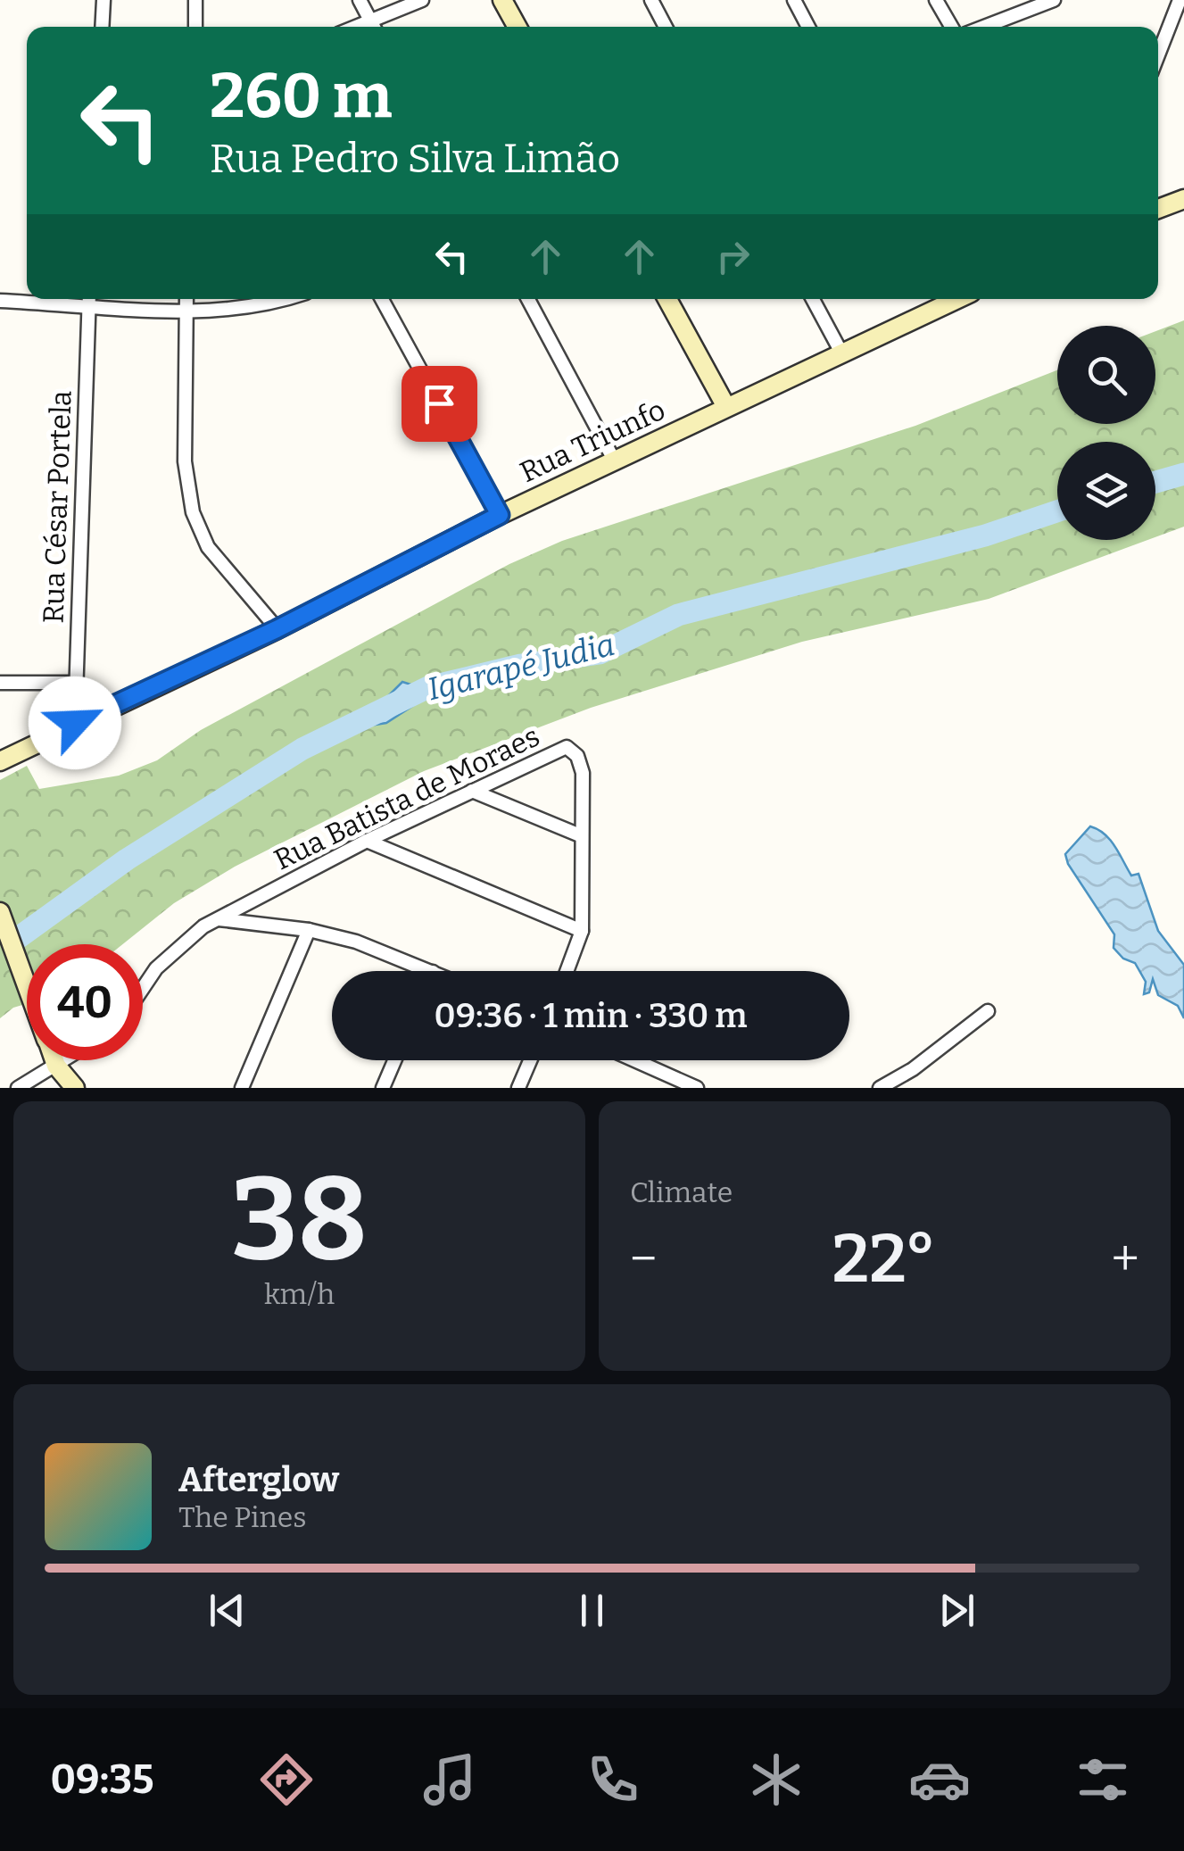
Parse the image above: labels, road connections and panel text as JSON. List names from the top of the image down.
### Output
{
  "streets": {
    "street": ["Rua Triunfo", "Rua César Portela", "Rua Batista de Moraes"]
  },
  "crossings": [
    ["Rua Triunfo", "Rua César Portela"]
  ],
  "water": ["Igarapé Judia"],
  "page": {
    "turn": ["260 m", "Rua Pedro Silva Limão"],
    "limit": "40",
    "trip": "09:36 · 1 min · 330 m",
    "tile": [
      ["38", "km/h"],
      "Climate"
    ],
    "heat": ["−", "22°", "+"],
    "song": ["Afterglow", "The Pines"],
    "tabs": "09:35"
  }
}
